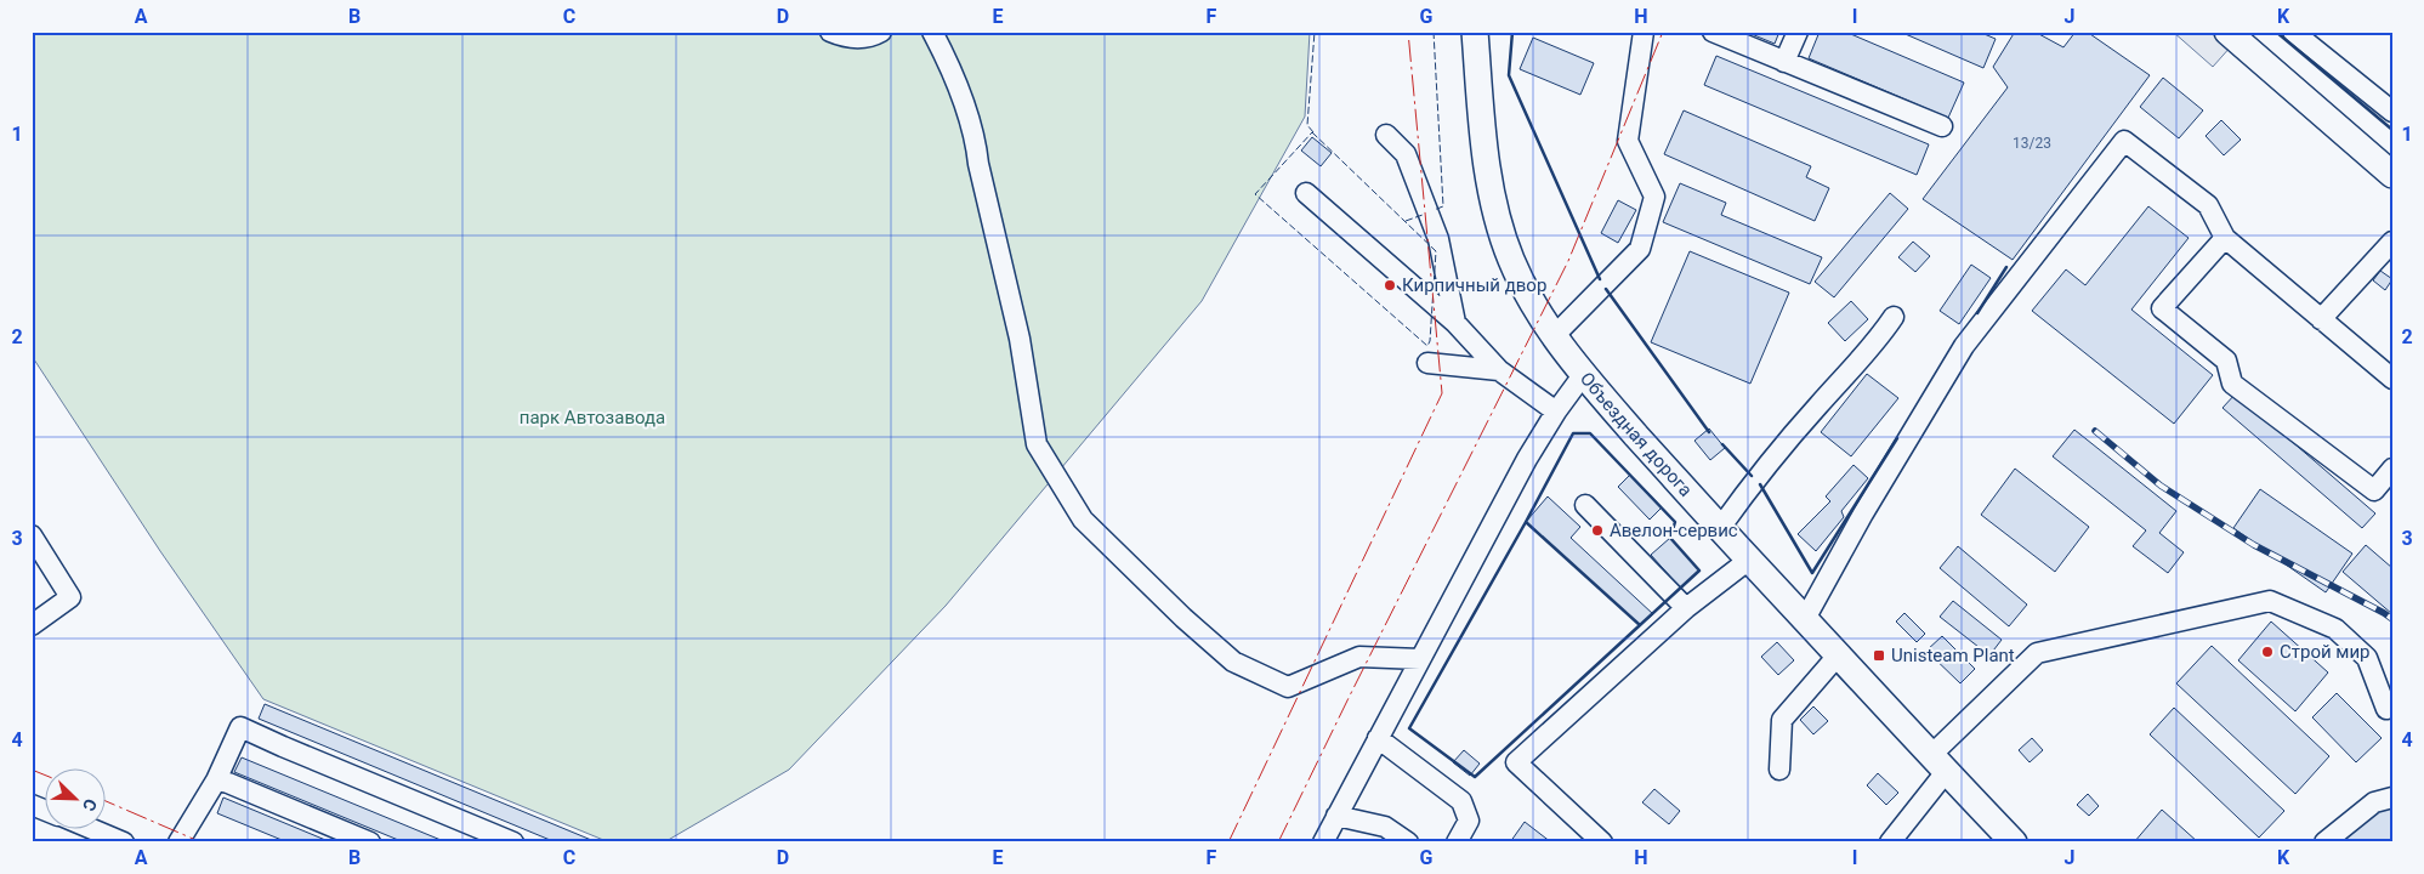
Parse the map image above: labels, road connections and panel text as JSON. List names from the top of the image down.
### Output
{
  "streets": {
    "main road": ["Объездная дорога"]
  },
  "parks": ["парк Автозавода"],
  "places": {
    "other": ["Кирпичный двор", "Авелон-сервис", "Строй мир"],
    "transit": ["Unisteam Plant"]
  },
  "house_numbers": ["13/23"],
  "north": "bottom right",
  "grid": {
    "columns": [
      "A",
      "B",
      "C",
      "D",
      "E",
      "F",
      "G",
      "H",
      "I",
      "J",
      "K"
    ],
    "rows": [
      "1",
      "2",
      "3",
      "4"
    ]
  }
}
